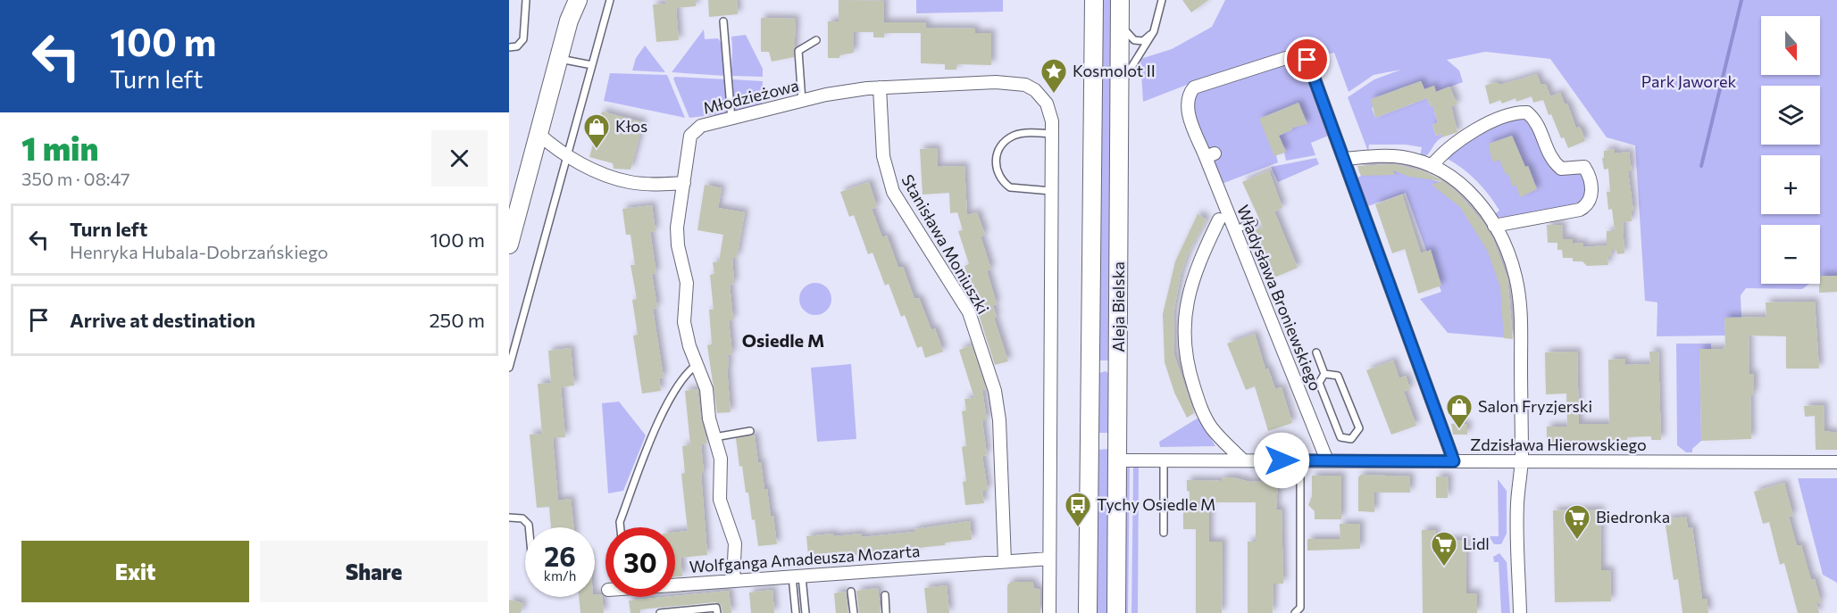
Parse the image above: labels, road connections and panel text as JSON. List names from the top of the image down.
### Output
{
  "streets": {
    "main road": ["Aleja Bielska"],
    "street": [
      "Młodzieżowa",
      "Stanisława Moniuszki",
      "Władysława Broniewskiego",
      "Zdzisława Hierowskiego",
      "Wolfganga Amadeusza Mozarta"
    ]
  },
  "crossings": [
    ["Młodzieżowa", "Stanisława Moniuszki"],
    ["Młodzieżowa", "Wolfganga Amadeusza Mozarta"],
    ["Stanisława Moniuszki", "Wolfganga Amadeusza Mozarta"],
    ["Władysława Broniewskiego", "Zdzisława Hierowskiego"],
    ["Aleja Bielska", "Zdzisława Hierowskiego"]
  ],
  "districts": ["Osiedle M"],
  "parks": ["Park Jaworek"],
  "places": {
    "place": ["Kosmolot II"],
    "shop": ["Kłos", "Salon Fryzjerski"],
    "bus stop": ["Tychy Osiedle M"],
    "supermarket": ["Biedronka", "Lidl"]
  },
  "north": "bottom",
  "page": {
    "turn": ["100 m", "Turn left"],
    "map_buttons": ["+", "−"],
    "heading": ["1 min", "350 m · 08:47"],
    "list": [
      {
        "name": "Turn left",
        "note": "Henryka Hubala-Dobrzańskiego",
        "value": "100 m"
      },
      {
        "name": "Arrive at destination",
        "value": "250 m"
      }
    ],
    "speed": "26 km/h",
    "limit": "30",
    "buttons": ["Exit", "Share"]
  }
}
